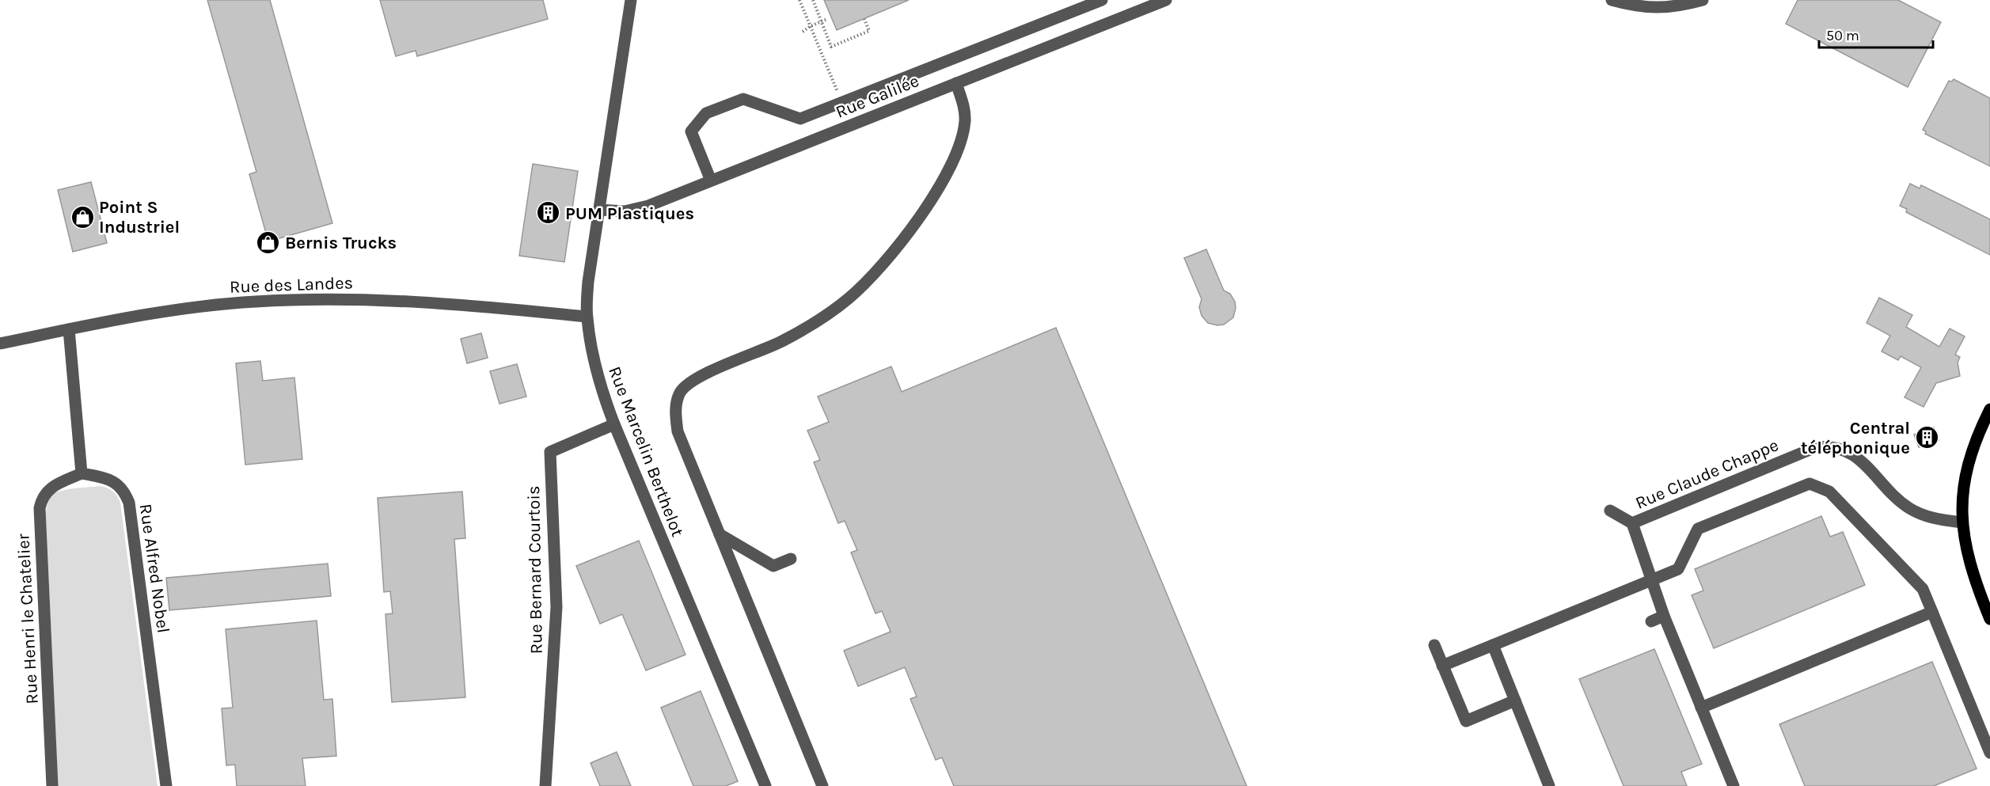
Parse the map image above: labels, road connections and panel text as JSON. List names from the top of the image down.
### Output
{
  "streets": {
    "street": [
      "Rue Galilée",
      "Rue des Landes",
      "Rue Marcelin Berthelot",
      "Rue Claude Chappe",
      "Rue Alfred Nobel",
      "Rue Bernard Courtois",
      "Rue Henri le Chatelier"
    ]
  },
  "crossings": [
    ["Rue Galilée", "Rue Marcelin Berthelot"],
    ["Rue des Landes", "Rue Marcelin Berthelot"],
    ["Rue Marcelin Berthelot", "Rue Bernard Courtois"],
    ["Rue Alfred Nobel", "Rue Henri le Chatelier"]
  ],
  "places": {
    "building": ["PUM Plastiques", "Central téléphonique"],
    "shop": ["Point S Industriel", "Bernis Trucks"]
  },
  "scale_bar": "50 m"
}
